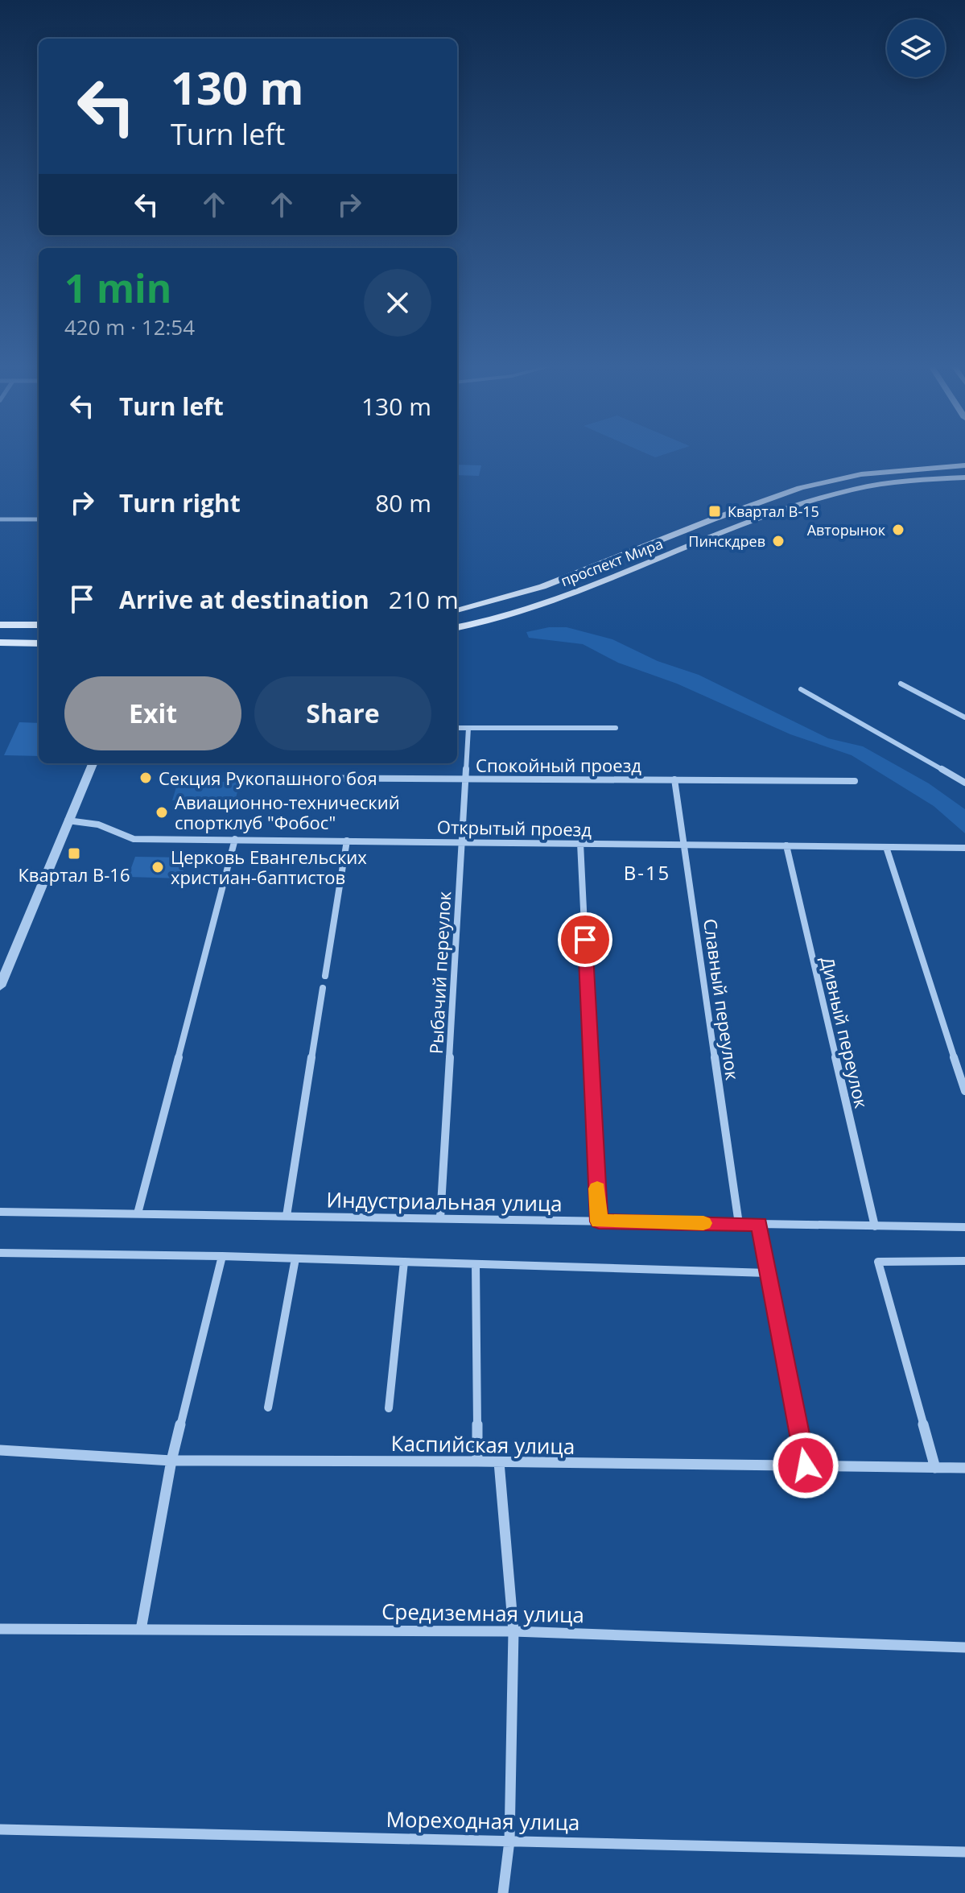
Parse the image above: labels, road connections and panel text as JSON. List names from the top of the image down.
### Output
{
  "streets": {
    "main road": ["проспект Мира"],
    "street": [
      "Спокойный проезд",
      "Открытый проезд",
      "Рыбачий переулок",
      "Славный переулок",
      "Дивный переулок",
      "Индустриальная улица",
      "Каспийская улица",
      "Средиземная улица",
      "Мореходная улица"
    ]
  },
  "crossings": [
    ["Спокойный проезд", "Рыбачий переулок"],
    ["Спокойный проезд", "Славный переулок"],
    ["Открытый проезд", "Рыбачий переулок"],
    ["Открытый проезд", "Славный переулок"],
    ["Открытый проезд", "Дивный переулок"],
    ["Рыбачий переулок", "Индустриальная улица"],
    ["Славный переулок", "Индустриальная улица"],
    ["Дивный переулок", "Индустриальная улица"]
  ],
  "districts": ["В-15"],
  "places": {
    "transit": ["Квартал В-15", "Квартал В-16"],
    "other": [
      "Авторынок",
      "Пинскдрев",
      "Секция Рукопашного боя",
      "Авиационно-технический спортклуб \"Фобос\"",
      "Церковь Евангельских христиан-баптистов"
    ]
  },
  "page": {
    "turn": ["130 m", "Turn left"],
    "heading": ["1 min", "420 m · 12:54"],
    "list": [
      {
        "name": "Turn left",
        "value": "130 m"
      },
      {
        "name": "Turn right",
        "value": "80 m"
      },
      {
        "name": "Arrive at destination",
        "value": "210 m"
      }
    ],
    "buttons": ["Exit", "Share"]
  }
}
